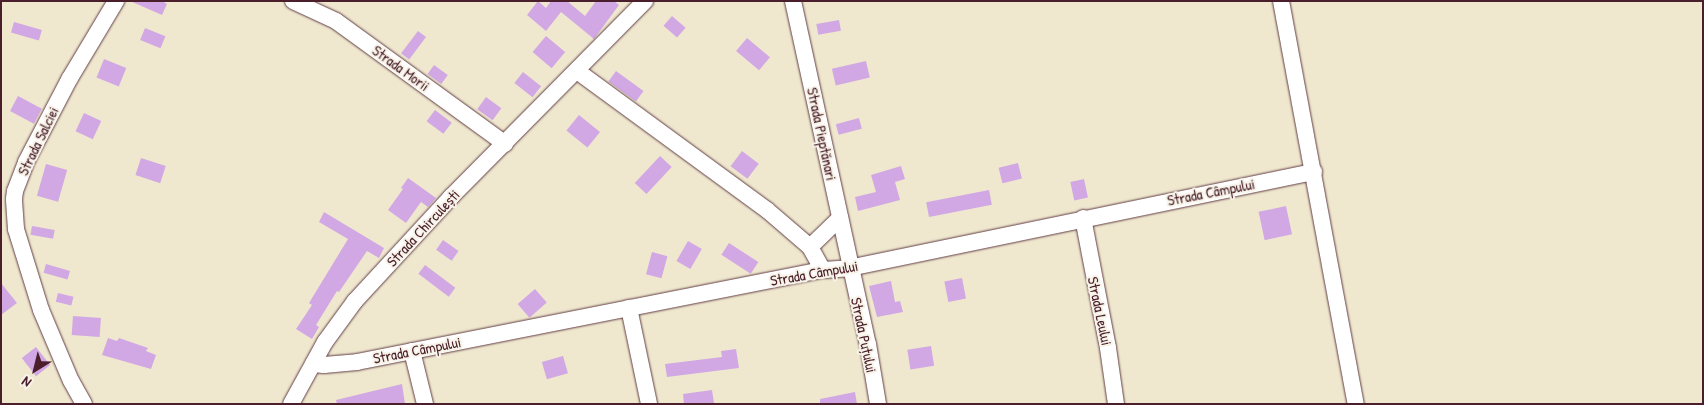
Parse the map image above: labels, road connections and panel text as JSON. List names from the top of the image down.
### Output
{
  "streets": {
    "street": [
      "Strada Morii",
      "Strada Pieptănari",
      "Strada Salciei",
      "Strada Câmpului",
      "Strada Chirculești",
      "Strada Leului",
      "Strada Puțului"
    ]
  },
  "crossings": [
    ["Strada Morii", "Strada Chirculești"],
    ["Strada Pieptănari", "Strada Câmpului"],
    ["Strada Pieptănari", "Strada Puțului"],
    ["Strada Câmpului", "Strada Chirculești"],
    ["Strada Câmpului", "Strada Leului"],
    ["Strada Câmpului", "Strada Puțului"]
  ],
  "north": "bottom left"
}
